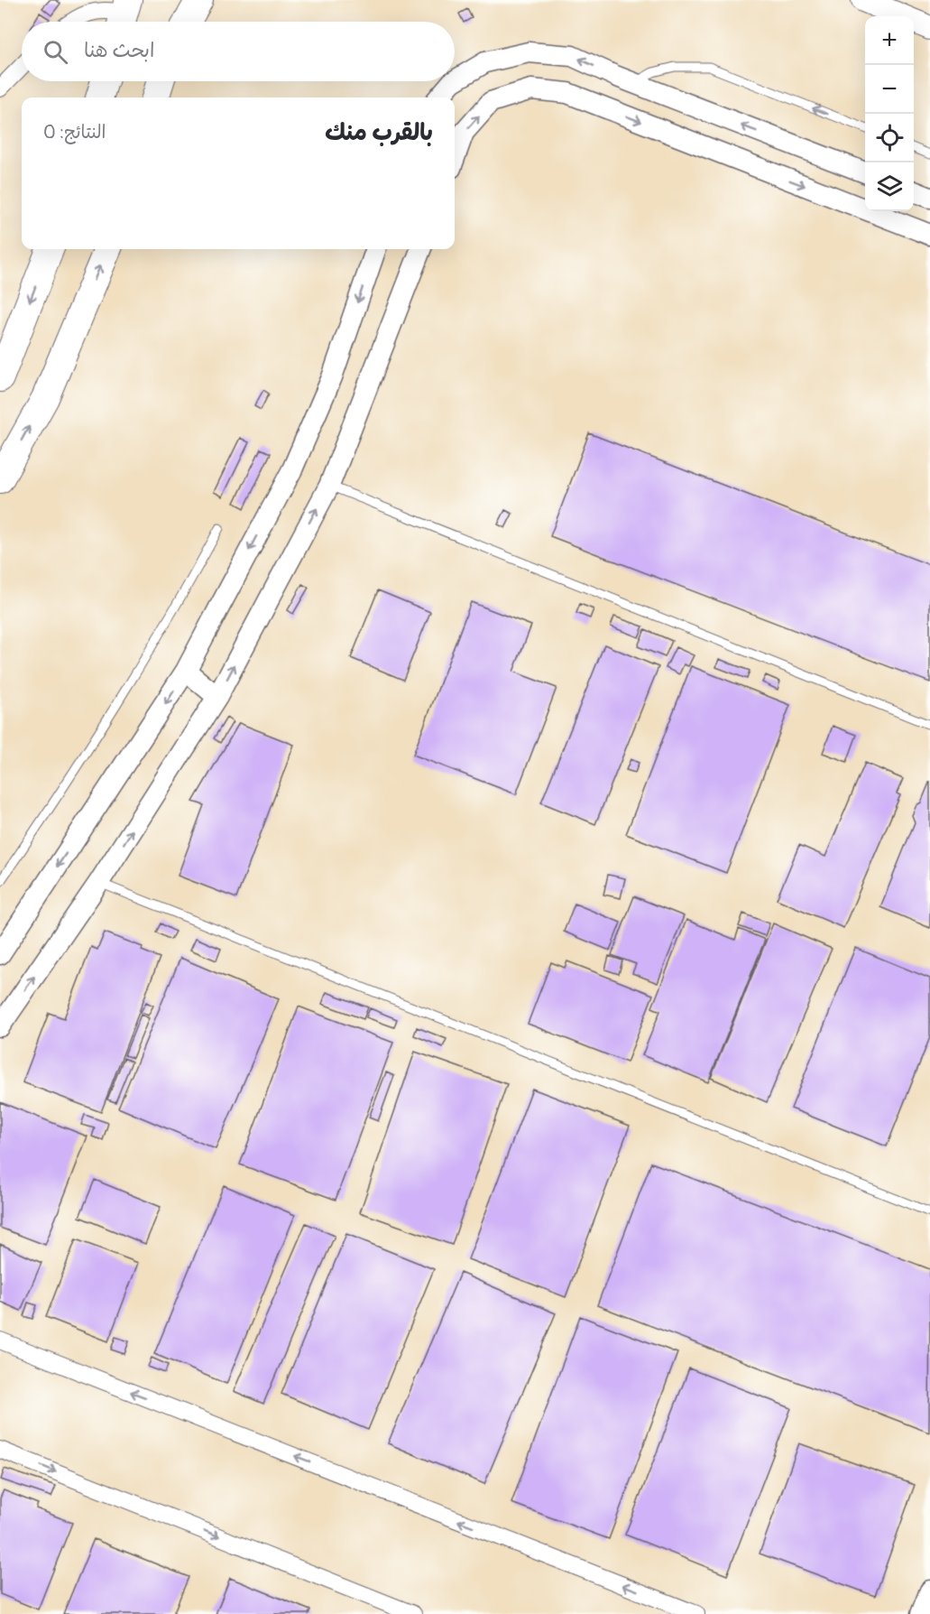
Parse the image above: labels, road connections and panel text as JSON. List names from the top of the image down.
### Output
{
  "page": {
    "map_buttons": ["+", "−"],
    "search": "ابحث هنا",
    "heading": ["بالقرب منك", "النتائج: 0"]
  }
}
